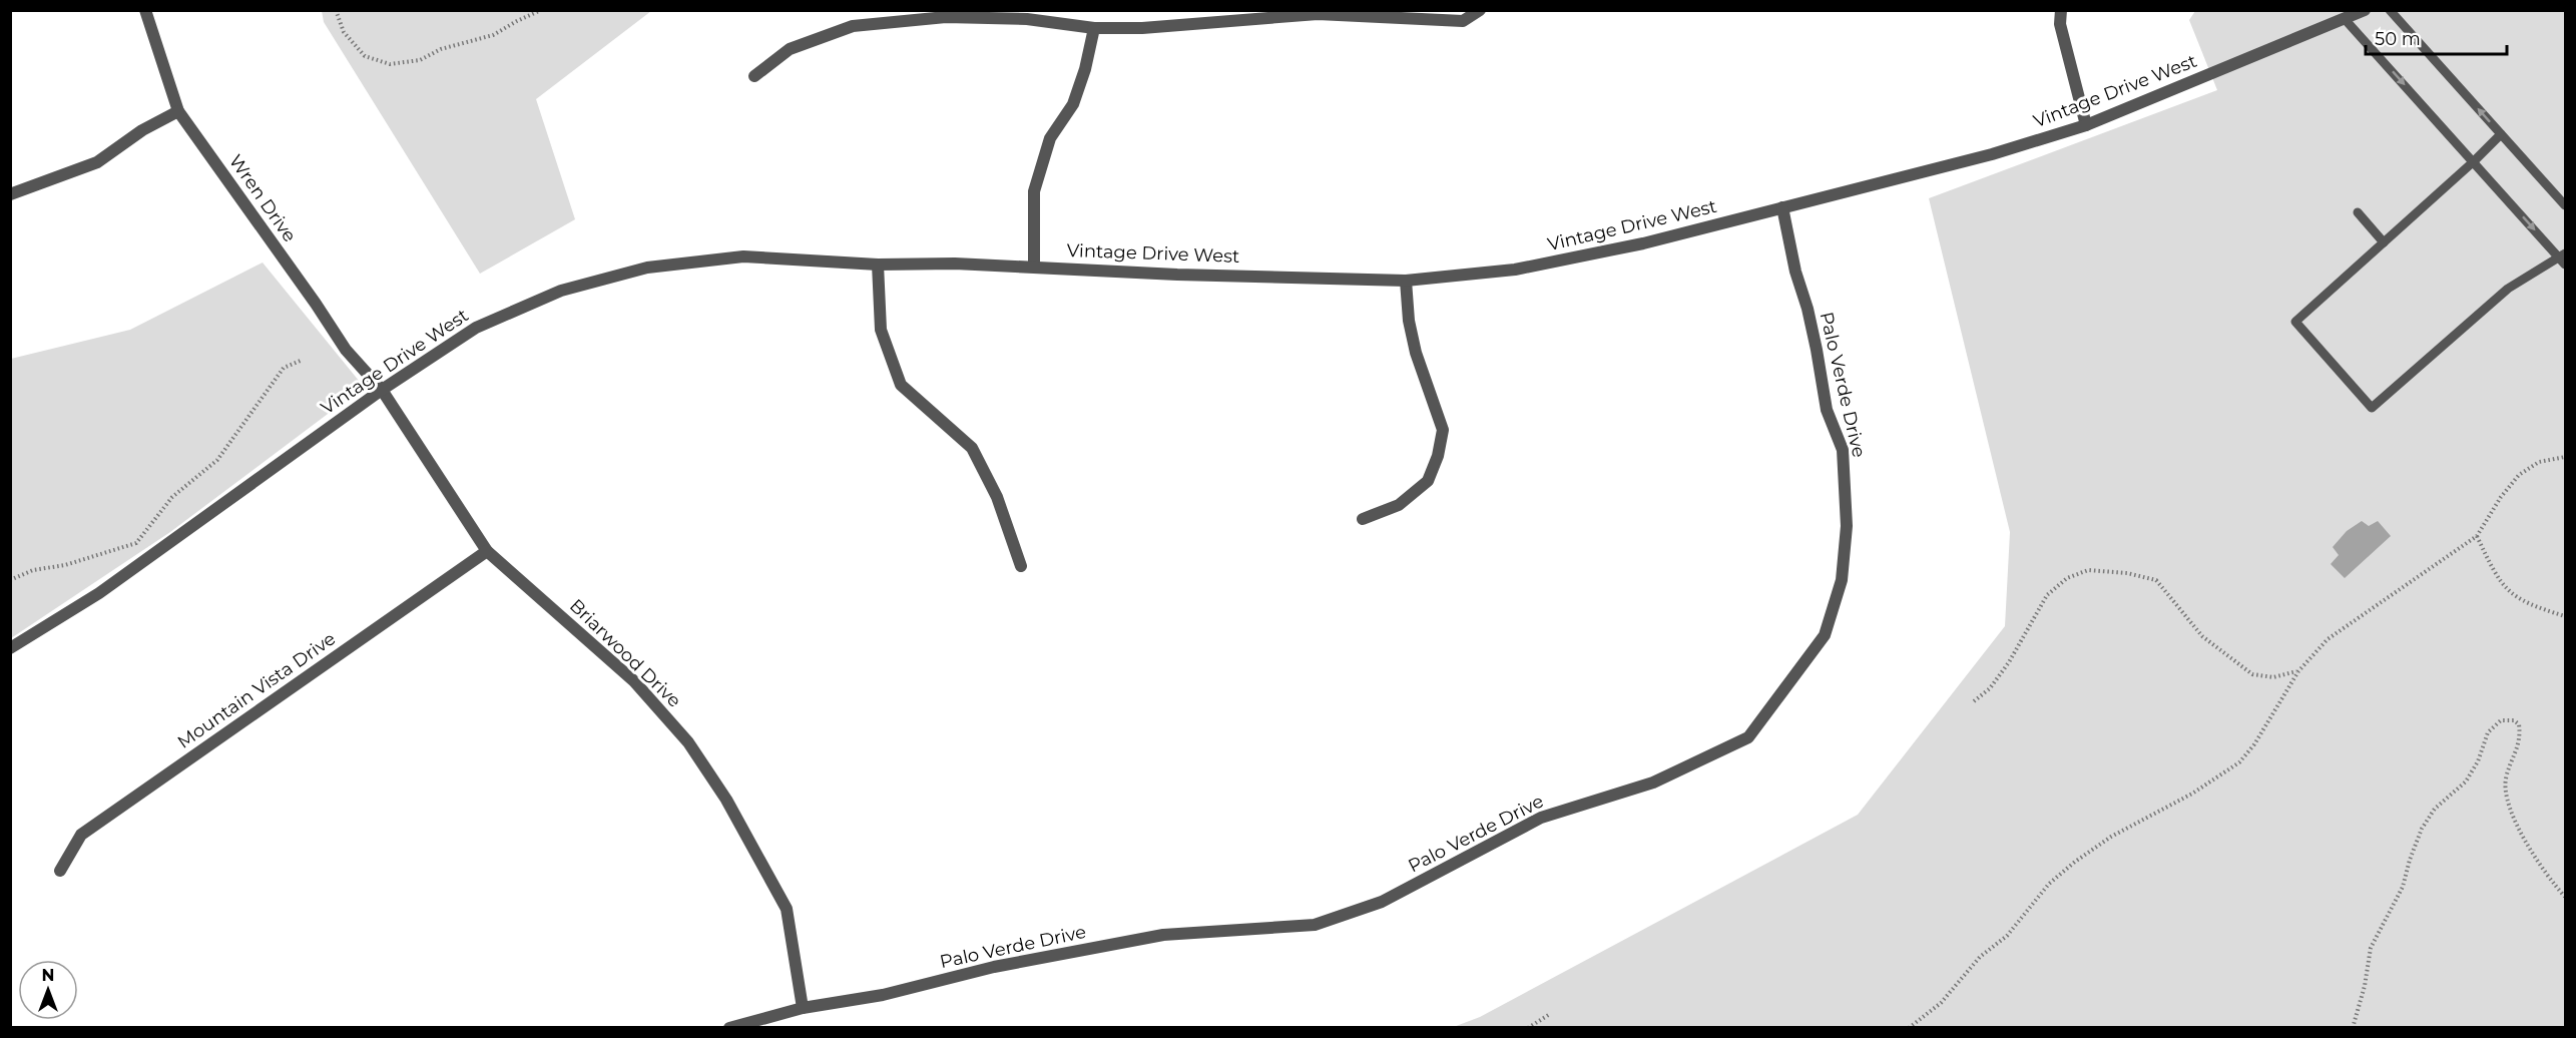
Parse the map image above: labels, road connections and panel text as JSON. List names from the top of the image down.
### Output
{
  "streets": {
    "street": [
      "Vintage Drive West",
      "Wren Drive",
      "Palo Verde Drive",
      "Briarwood Drive",
      "Mountain Vista Drive"
    ]
  },
  "crossings": [
    ["Vintage Drive West", "Wren Drive"],
    ["Vintage Drive West", "Palo Verde Drive"],
    ["Vintage Drive West", "Briarwood Drive"],
    ["Wren Drive", "Briarwood Drive"],
    ["Palo Verde Drive", "Briarwood Drive"],
    ["Briarwood Drive", "Mountain Vista Drive"]
  ],
  "scale_bar": "50 m",
  "north": "top"
}
